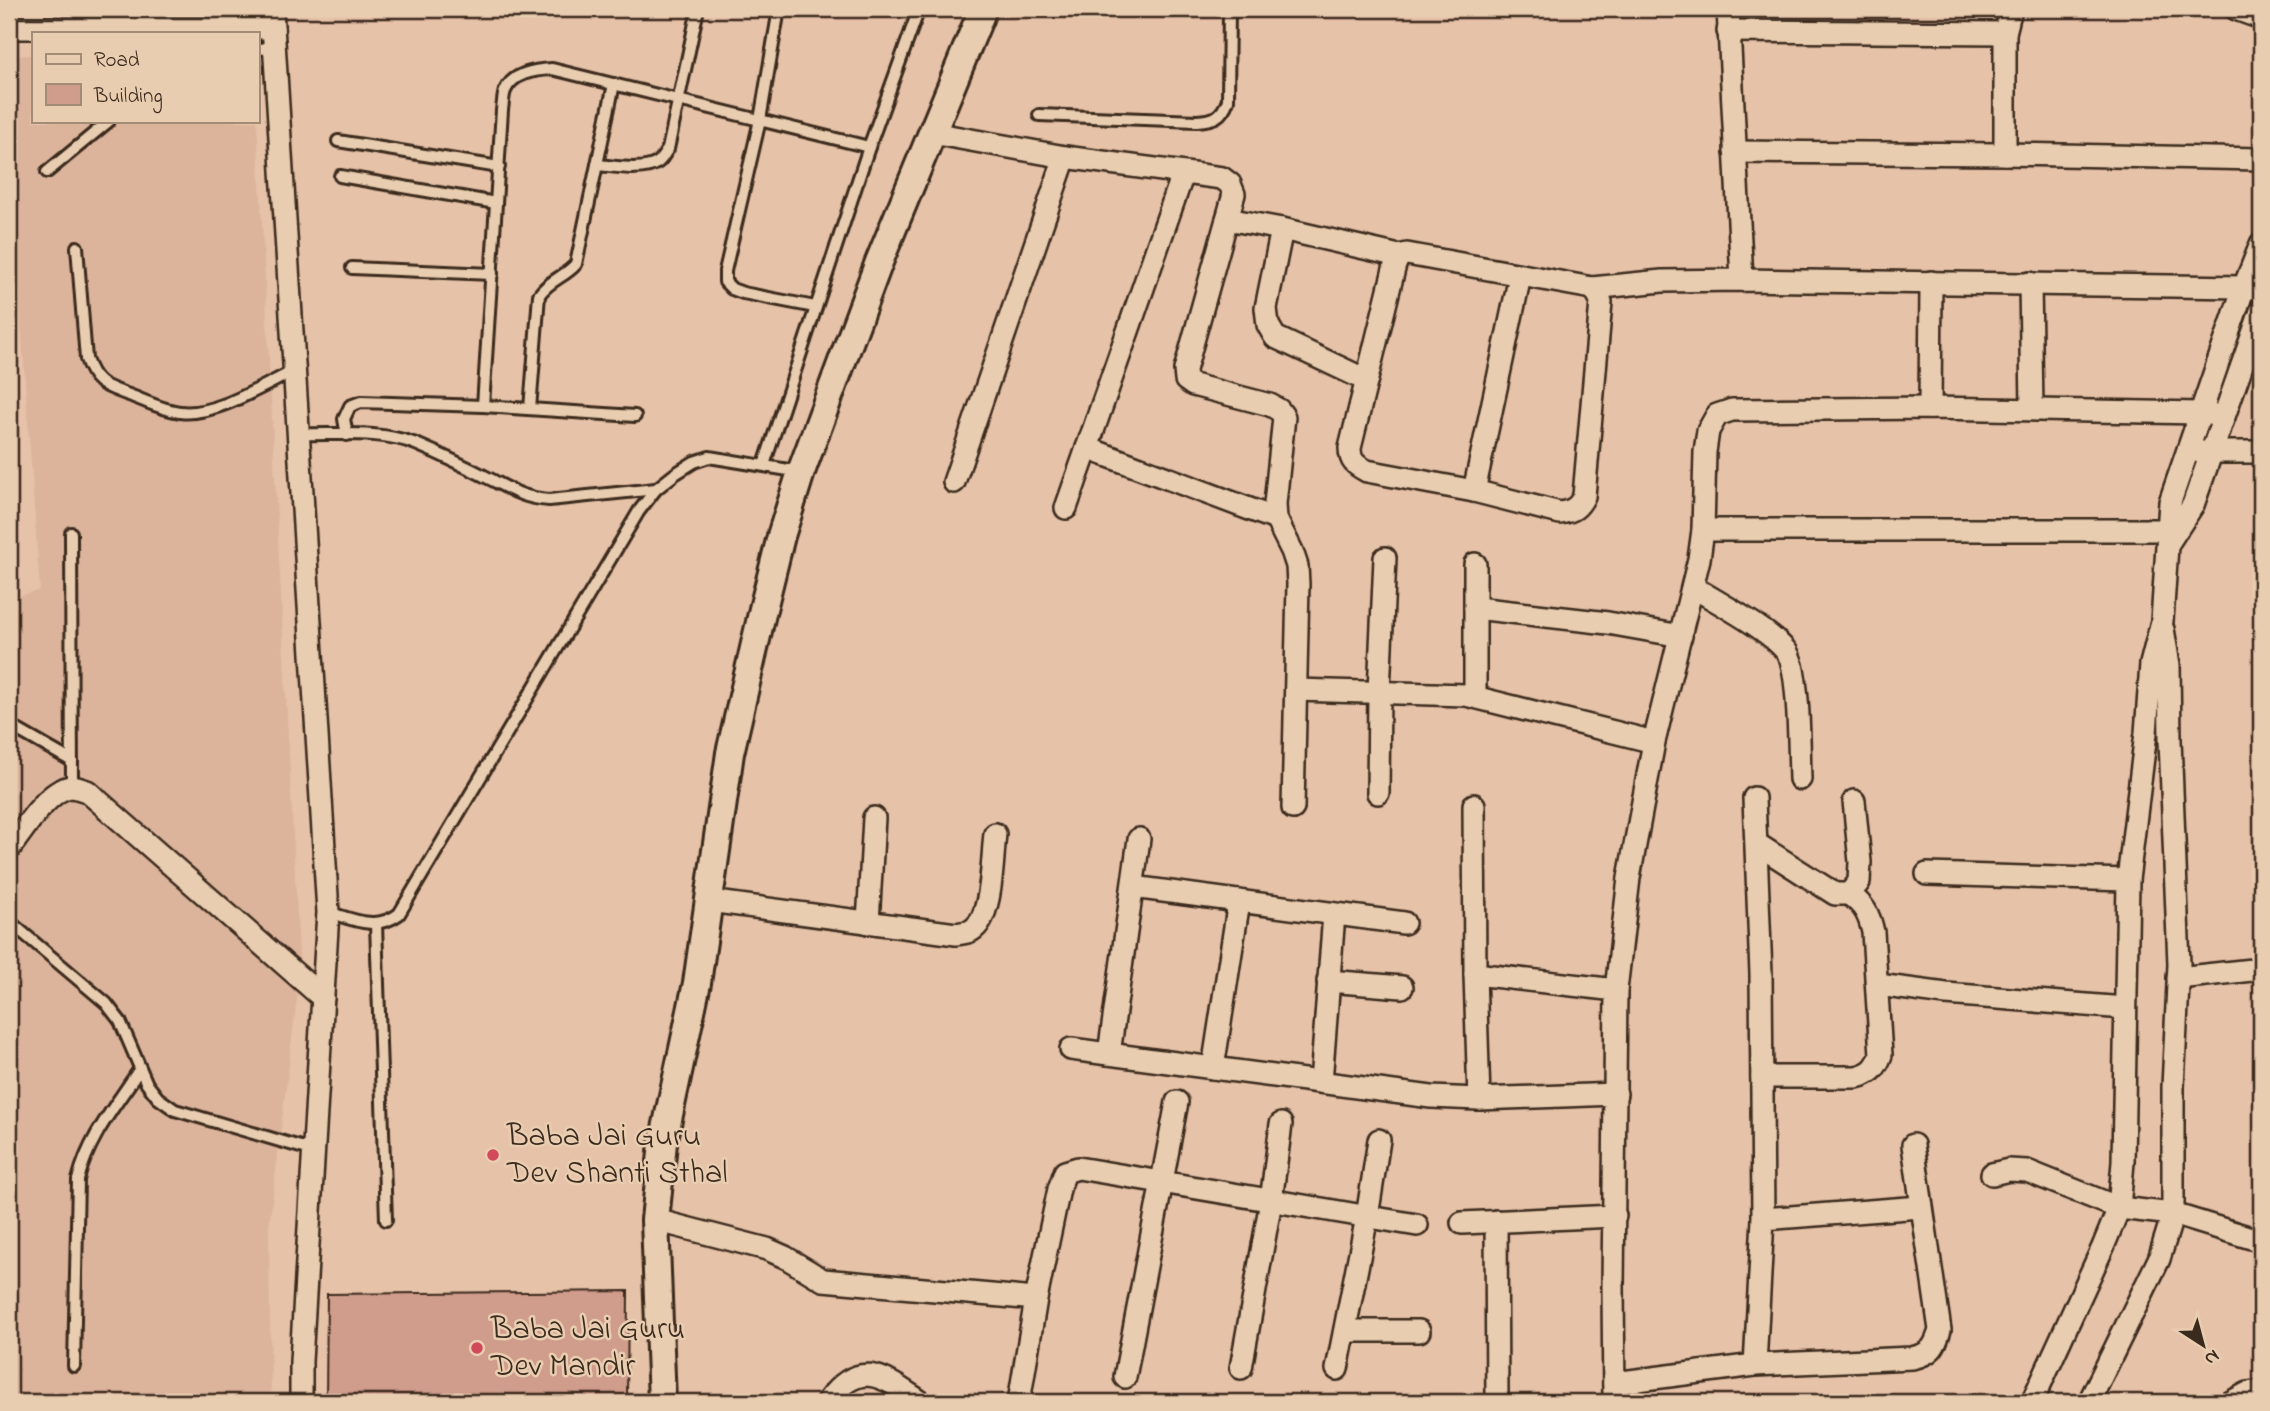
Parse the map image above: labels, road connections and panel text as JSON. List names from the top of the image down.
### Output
{
  "places": ["Baba Jai Guru Dev Shanti Sthal", "Baba Jai Guru Dev Mandir"],
  "legend": ["Road", "Building"],
  "north": "bottom right"
}
